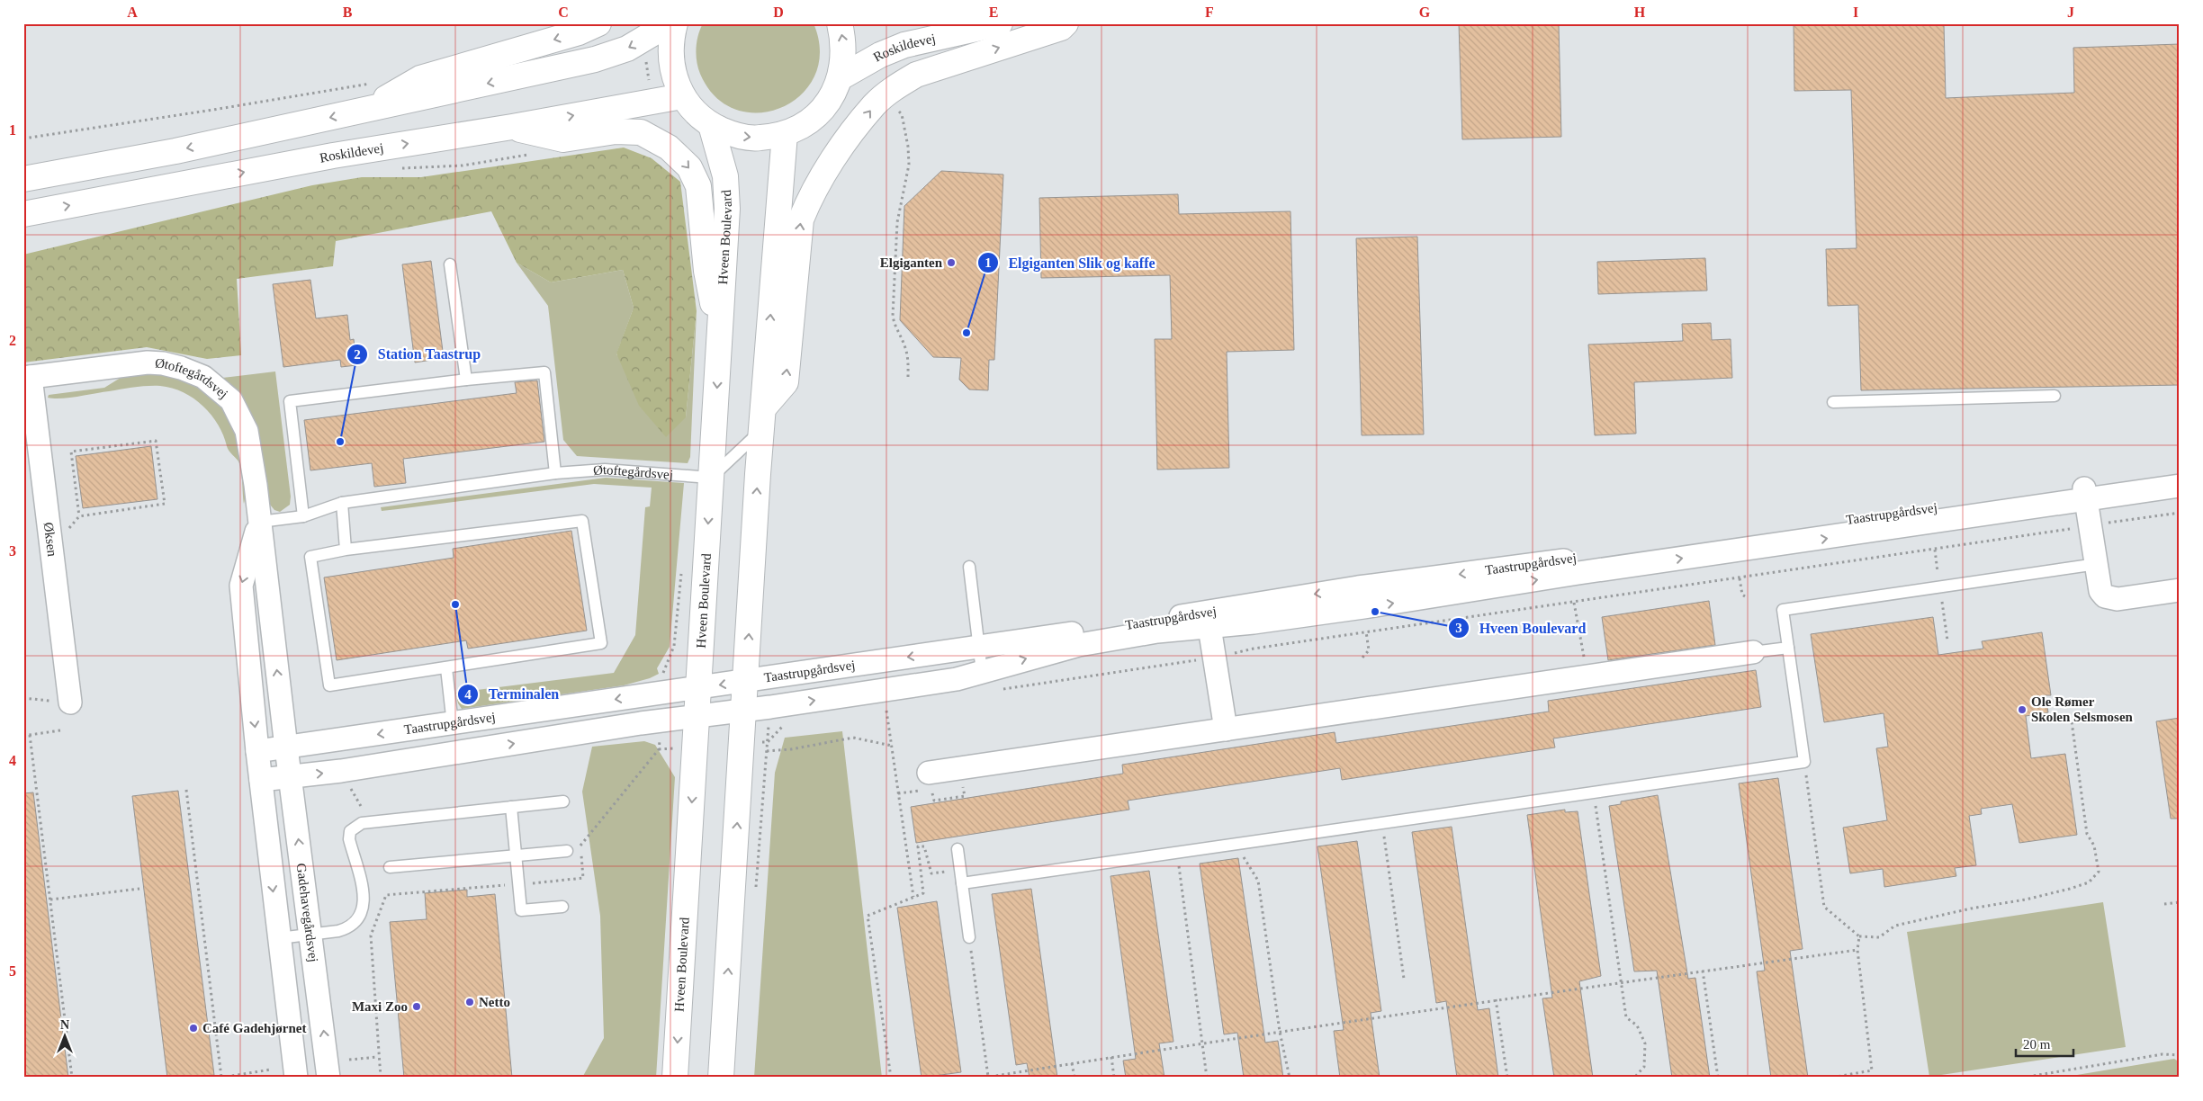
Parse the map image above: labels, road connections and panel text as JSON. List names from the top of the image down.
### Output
{
  "streets": {
    "main road": ["Roskildevej", "Hveen Boulevard"],
    "street": [
      "Øtoftegårdsvej",
      "Taastrupgårdsvej",
      "Øksen",
      "Gadehavegårdsvej"
    ]
  },
  "crossings": [
    ["Hveen Boulevard", "Øtoftegårdsvej"],
    ["Hveen Boulevard", "Taastrupgårdsvej"],
    ["Øtoftegårdsvej", "Taastrupgårdsvej"],
    ["Øtoftegårdsvej", "Øksen"],
    ["Øtoftegårdsvej", "Gadehavegårdsvej"],
    ["Taastrupgårdsvej", "Gadehavegårdsvej"]
  ],
  "places": [
    "Elgiganten",
    "Elgiganten Slik og kaffe",
    "Station Taastrup",
    "Terminalen",
    "Hveen Boulevard",
    "Ole Rømer Skolen Selsmosen",
    "Netto",
    "Maxi Zoo",
    "Café Gadehjørnet"
  ],
  "scale_bar": "20 m",
  "north": "top",
  "grid": {
    "columns": [
      "A",
      "B",
      "C",
      "D",
      "E",
      "F",
      "G",
      "H",
      "I",
      "J"
    ],
    "rows": [
      "1",
      "2",
      "3",
      "4",
      "5"
    ]
  }
}
